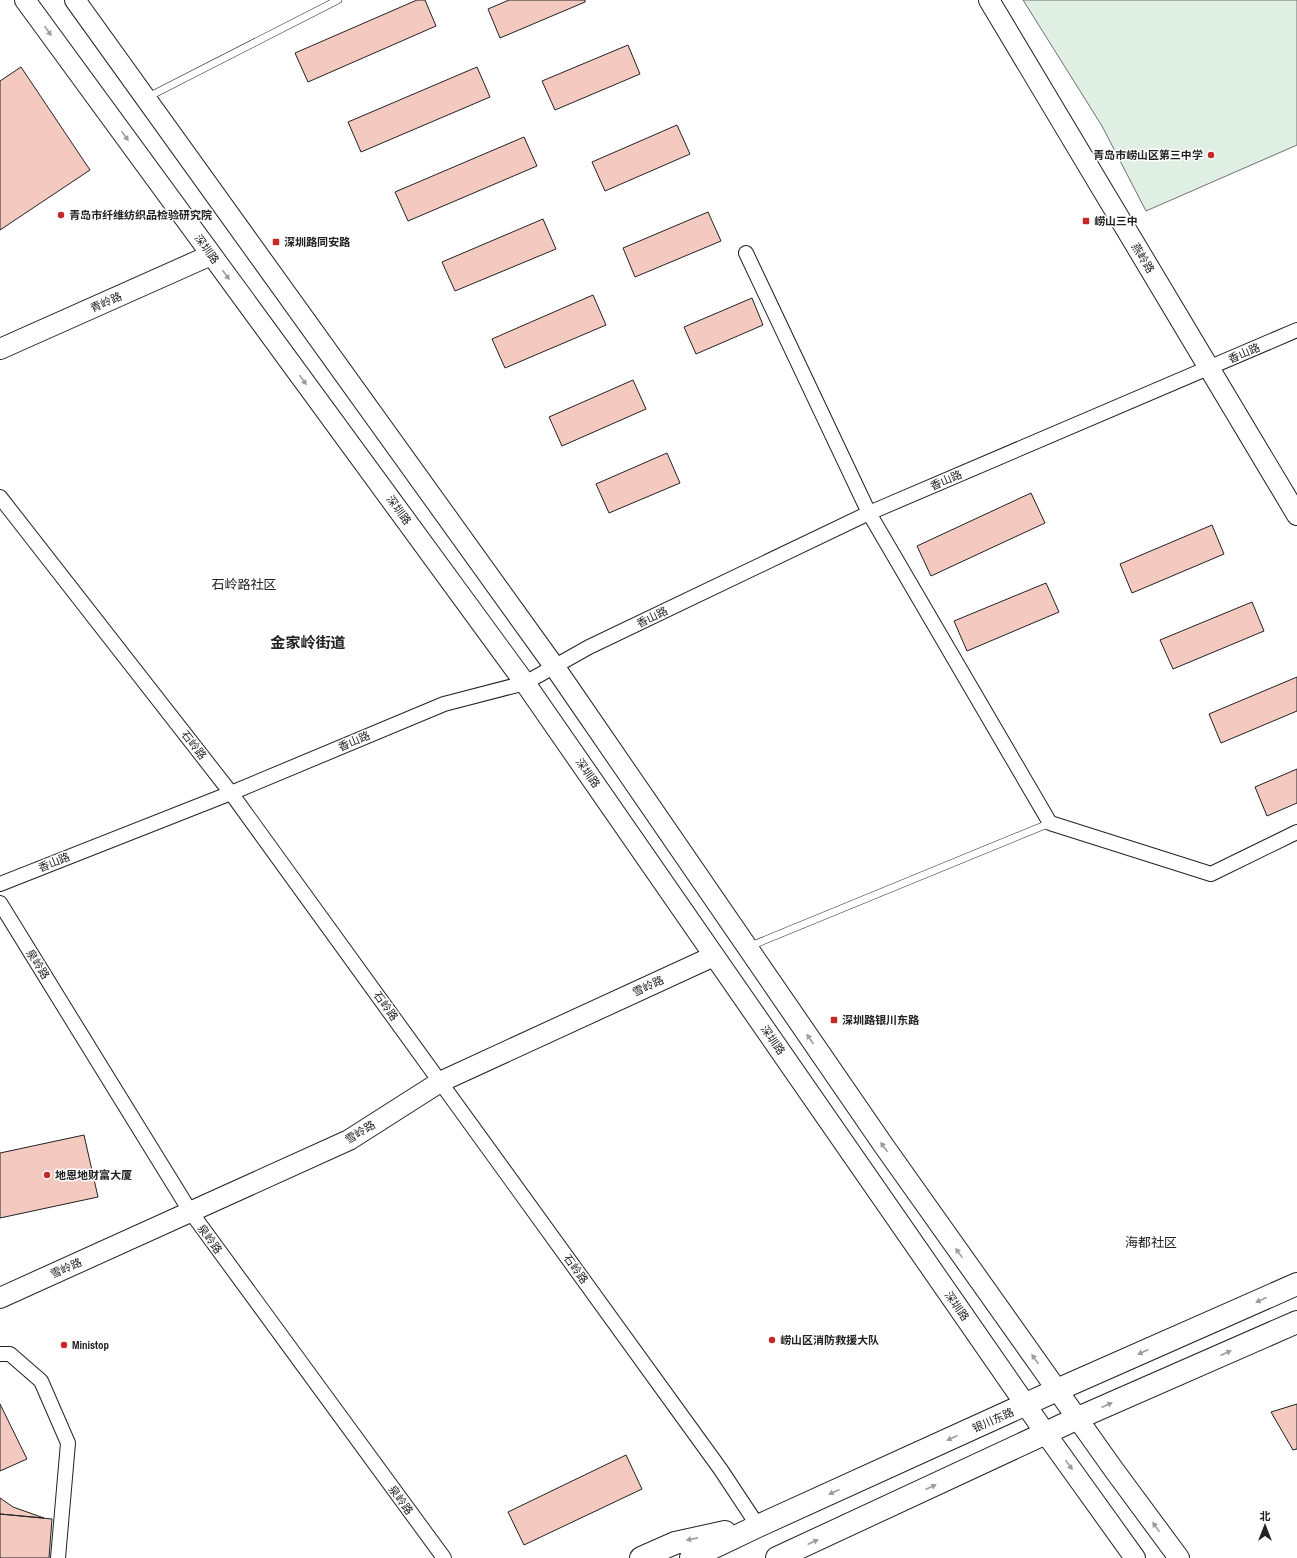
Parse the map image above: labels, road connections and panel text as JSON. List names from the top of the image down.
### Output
{
  "streets": {
    "main road": [
      "深圳路",
      "燕岭路",
      "青岭路",
      "雪岭路",
      "银川东路"
    ],
    "street": ["香山路", "石岭路", "泉岭路"]
  },
  "crossings": [
    ["深圳路", "青岭路"],
    ["深圳路", "香山路"],
    ["深圳路", "雪岭路"],
    ["深圳路", "银川东路"],
    ["燕岭路", "香山路"],
    ["香山路", "石岭路"],
    ["石岭路", "雪岭路"],
    ["石岭路", "银川东路"],
    ["泉岭路", "雪岭路"]
  ],
  "districts": ["石岭路社区", "金家岭街道", "海都社区"],
  "places": {
    "other": [
      "青岛市崂山区第三中学",
      "青岛市纤维纺织品检验研究院",
      "地恩地财富大厦",
      "崂山区消防救援大队",
      "Ministop"
    ],
    "transit": ["崂山三中", "深圳路同安路", "深圳路银川东路"]
  },
  "north": "top"
}
